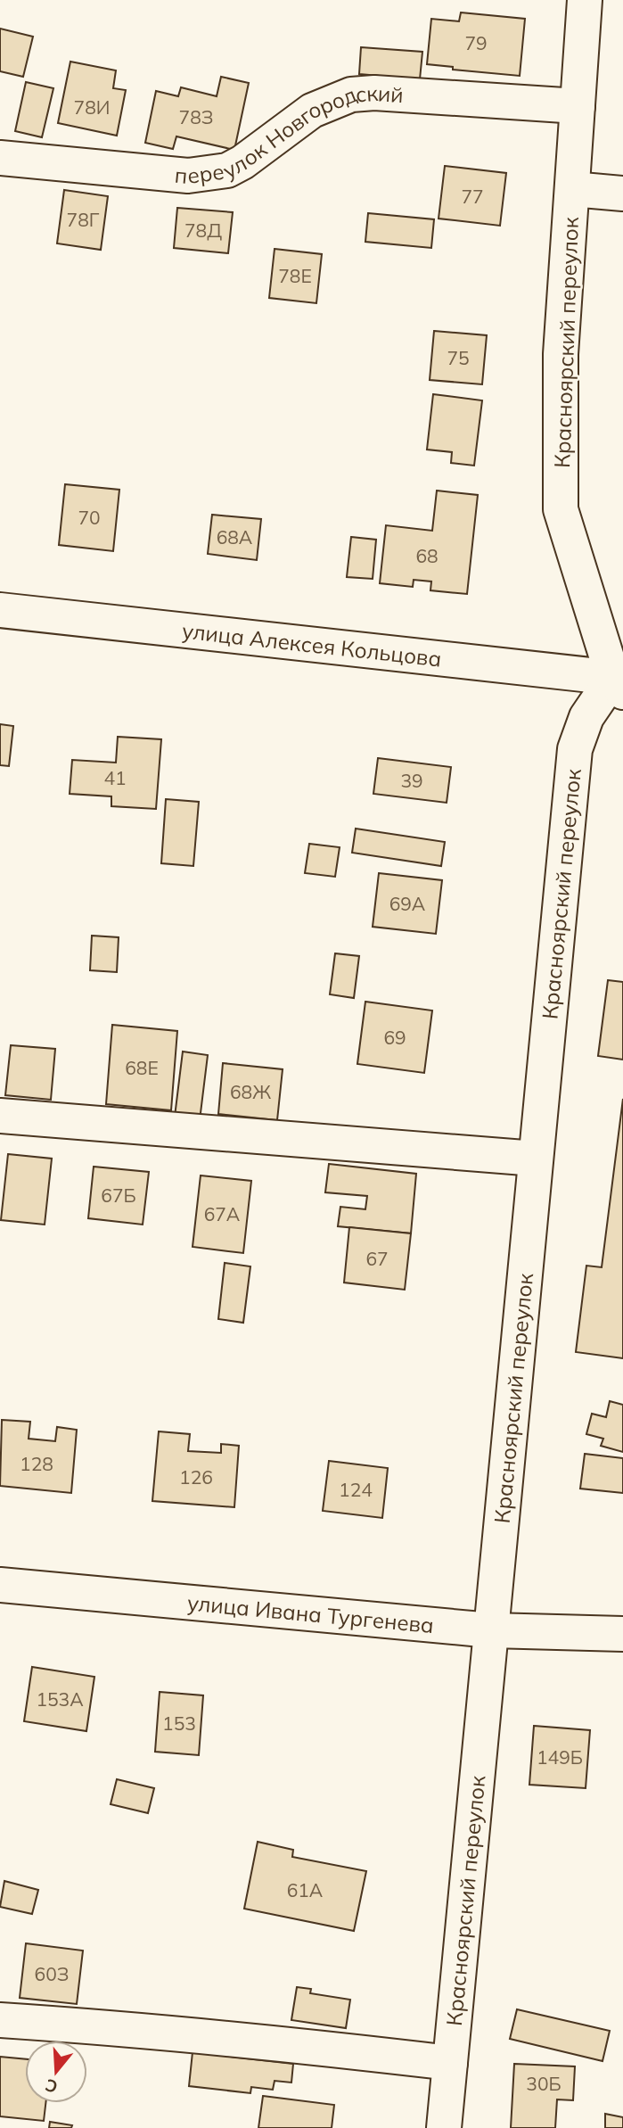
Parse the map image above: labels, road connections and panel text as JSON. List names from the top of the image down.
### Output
{
  "streets": {
    "street": [
      "переулок Новгородский",
      "Красноярский переулок",
      "улица Алексея Кольцова",
      "улица Ивана Тургенева"
    ]
  },
  "crossings": [
    ["переулок Новгородский", "Красноярский переулок"],
    ["Красноярский переулок", "улица Алексея Кольцова"],
    ["Красноярский переулок", "улица Ивана Тургенева"]
  ],
  "house_numbers": [
    "79",
    "78И",
    "78З",
    "77",
    "78Г",
    "78Д",
    "78Е",
    "75",
    "70",
    "68А",
    "68",
    "41",
    "39",
    "69А",
    "69",
    "68Е",
    "68Ж",
    "67Б",
    "67А",
    "67",
    "128",
    "126",
    "124",
    "153А",
    "153",
    "149Б",
    "61А",
    "60З",
    "30Б"
  ],
  "north": "bottom"
}
